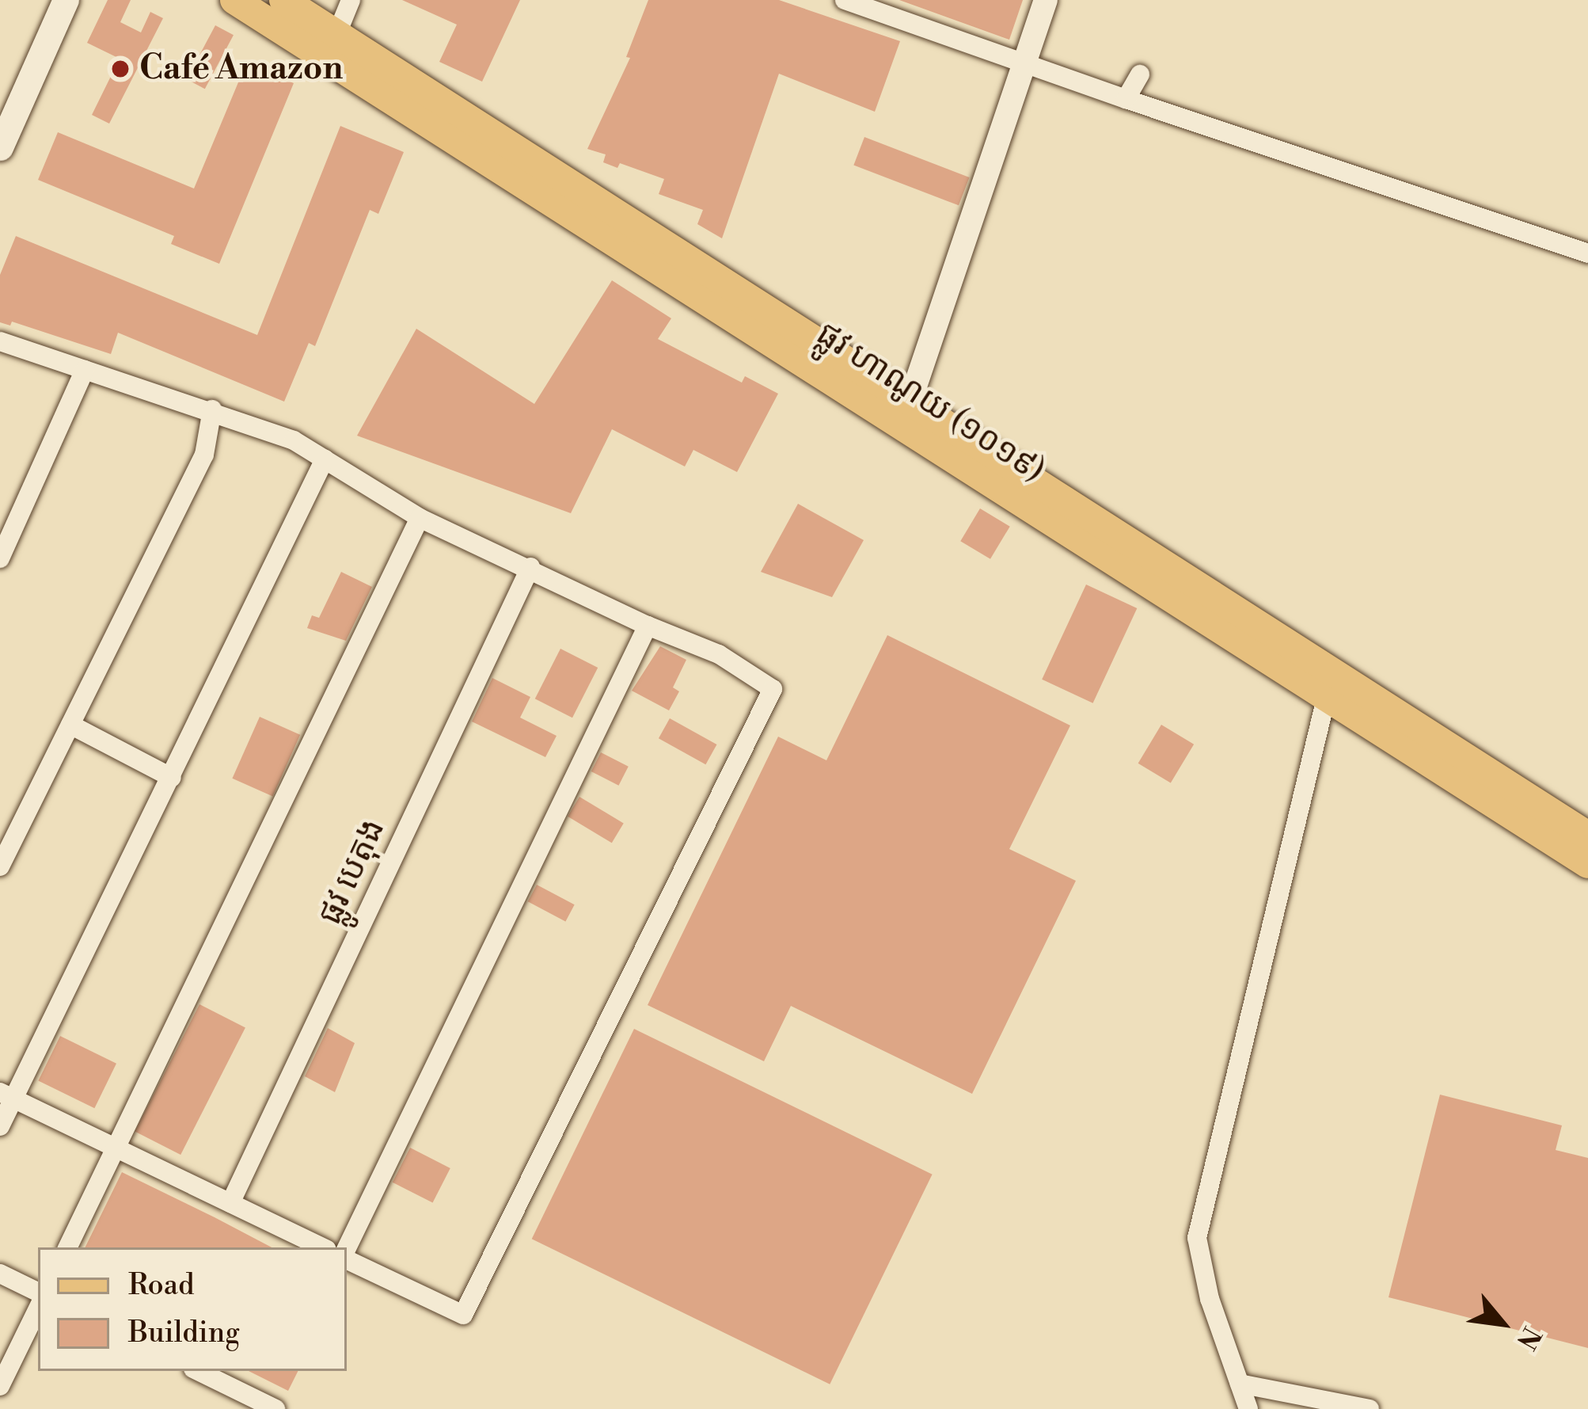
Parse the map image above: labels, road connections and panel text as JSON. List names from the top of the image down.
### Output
{
  "streets": {
    "main road": ["ផ្លូវ ហាណូយ (១០១៩)"],
    "street": ["ផ្លូវ បេតុង"]
  },
  "places": ["Café Amazon"],
  "legend": ["Road", "Building"],
  "north": "bottom right"
}
